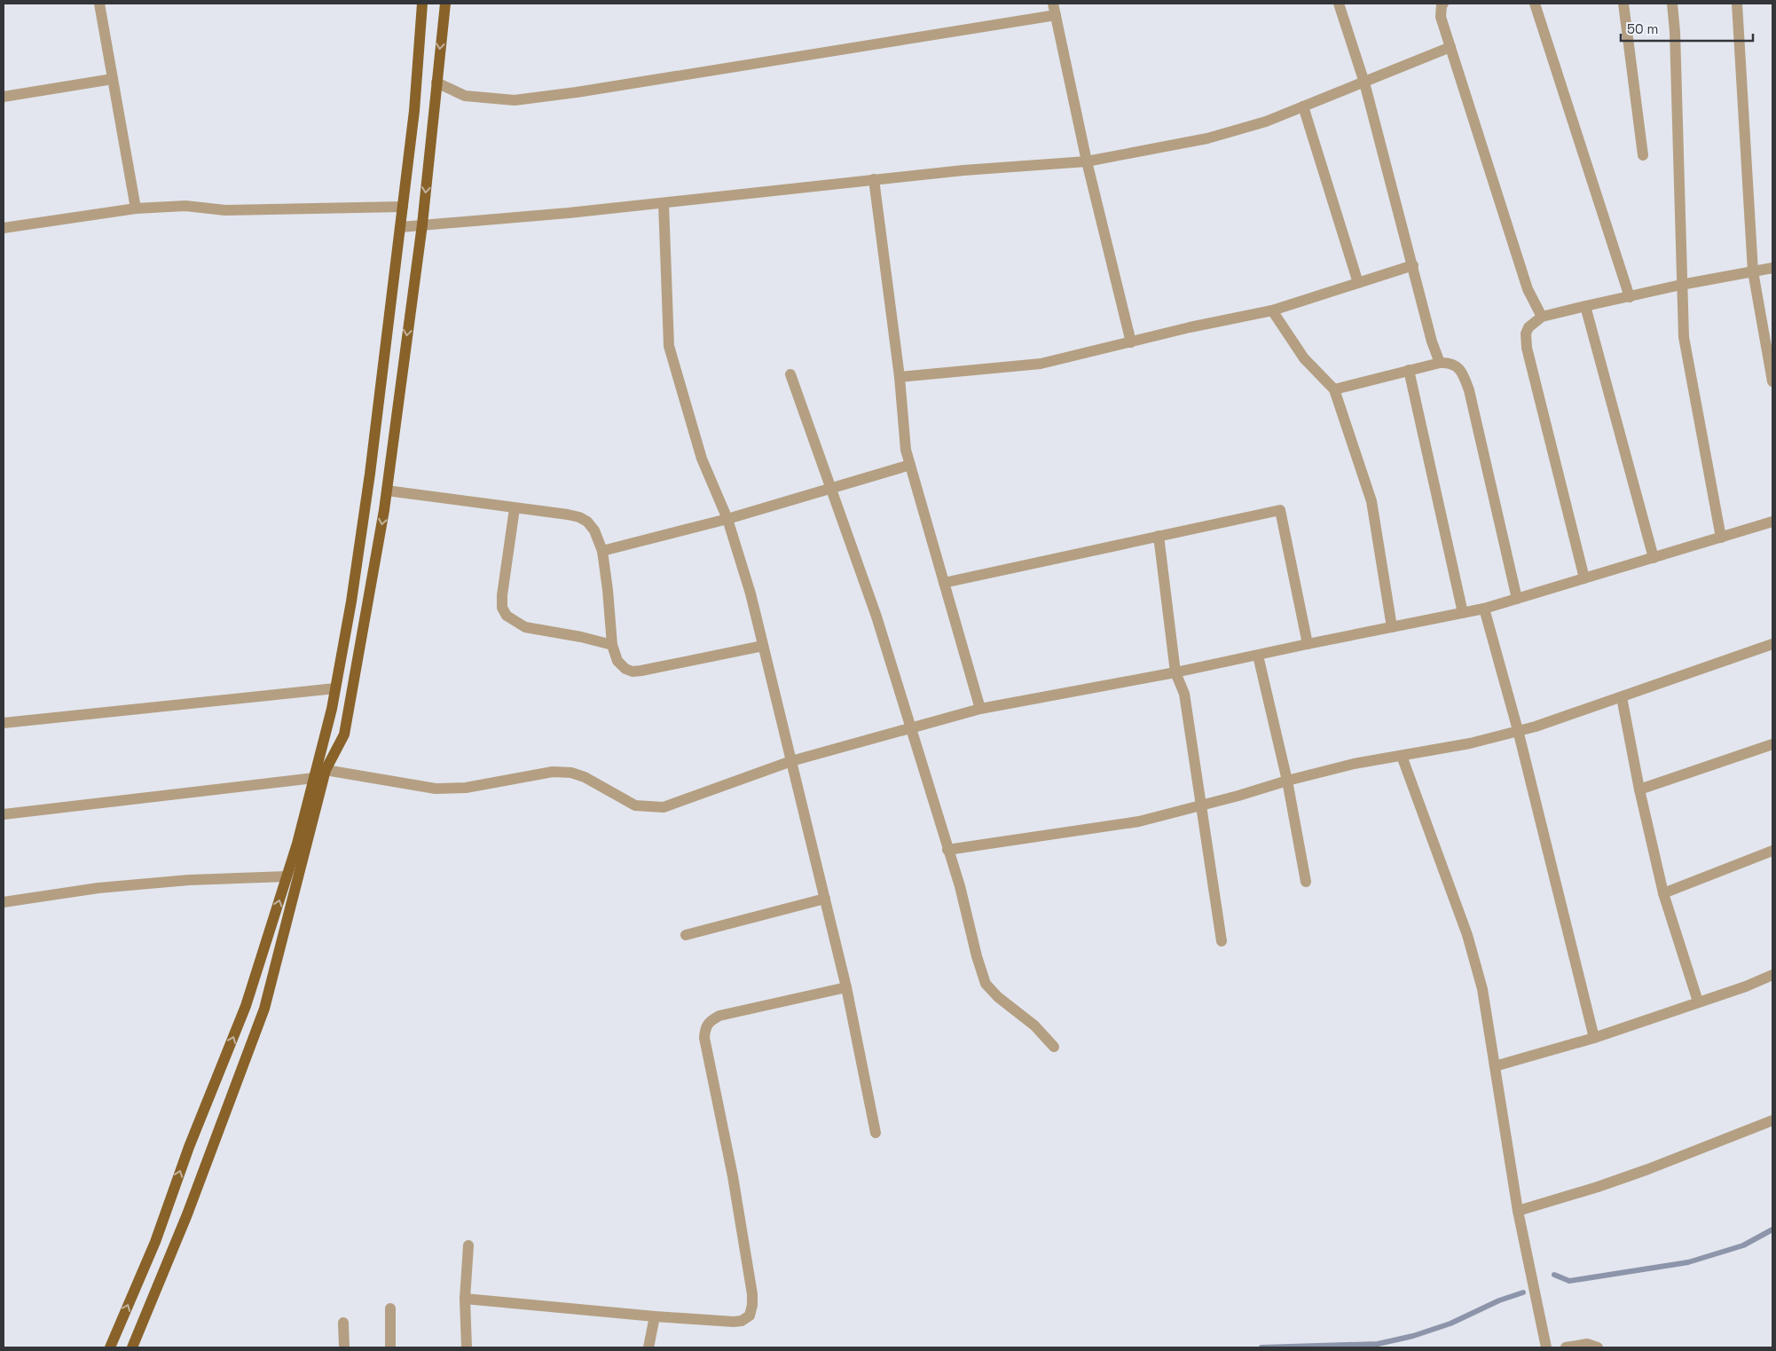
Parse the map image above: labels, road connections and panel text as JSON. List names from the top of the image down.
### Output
{
  "scale_bar": "50 m"
}
